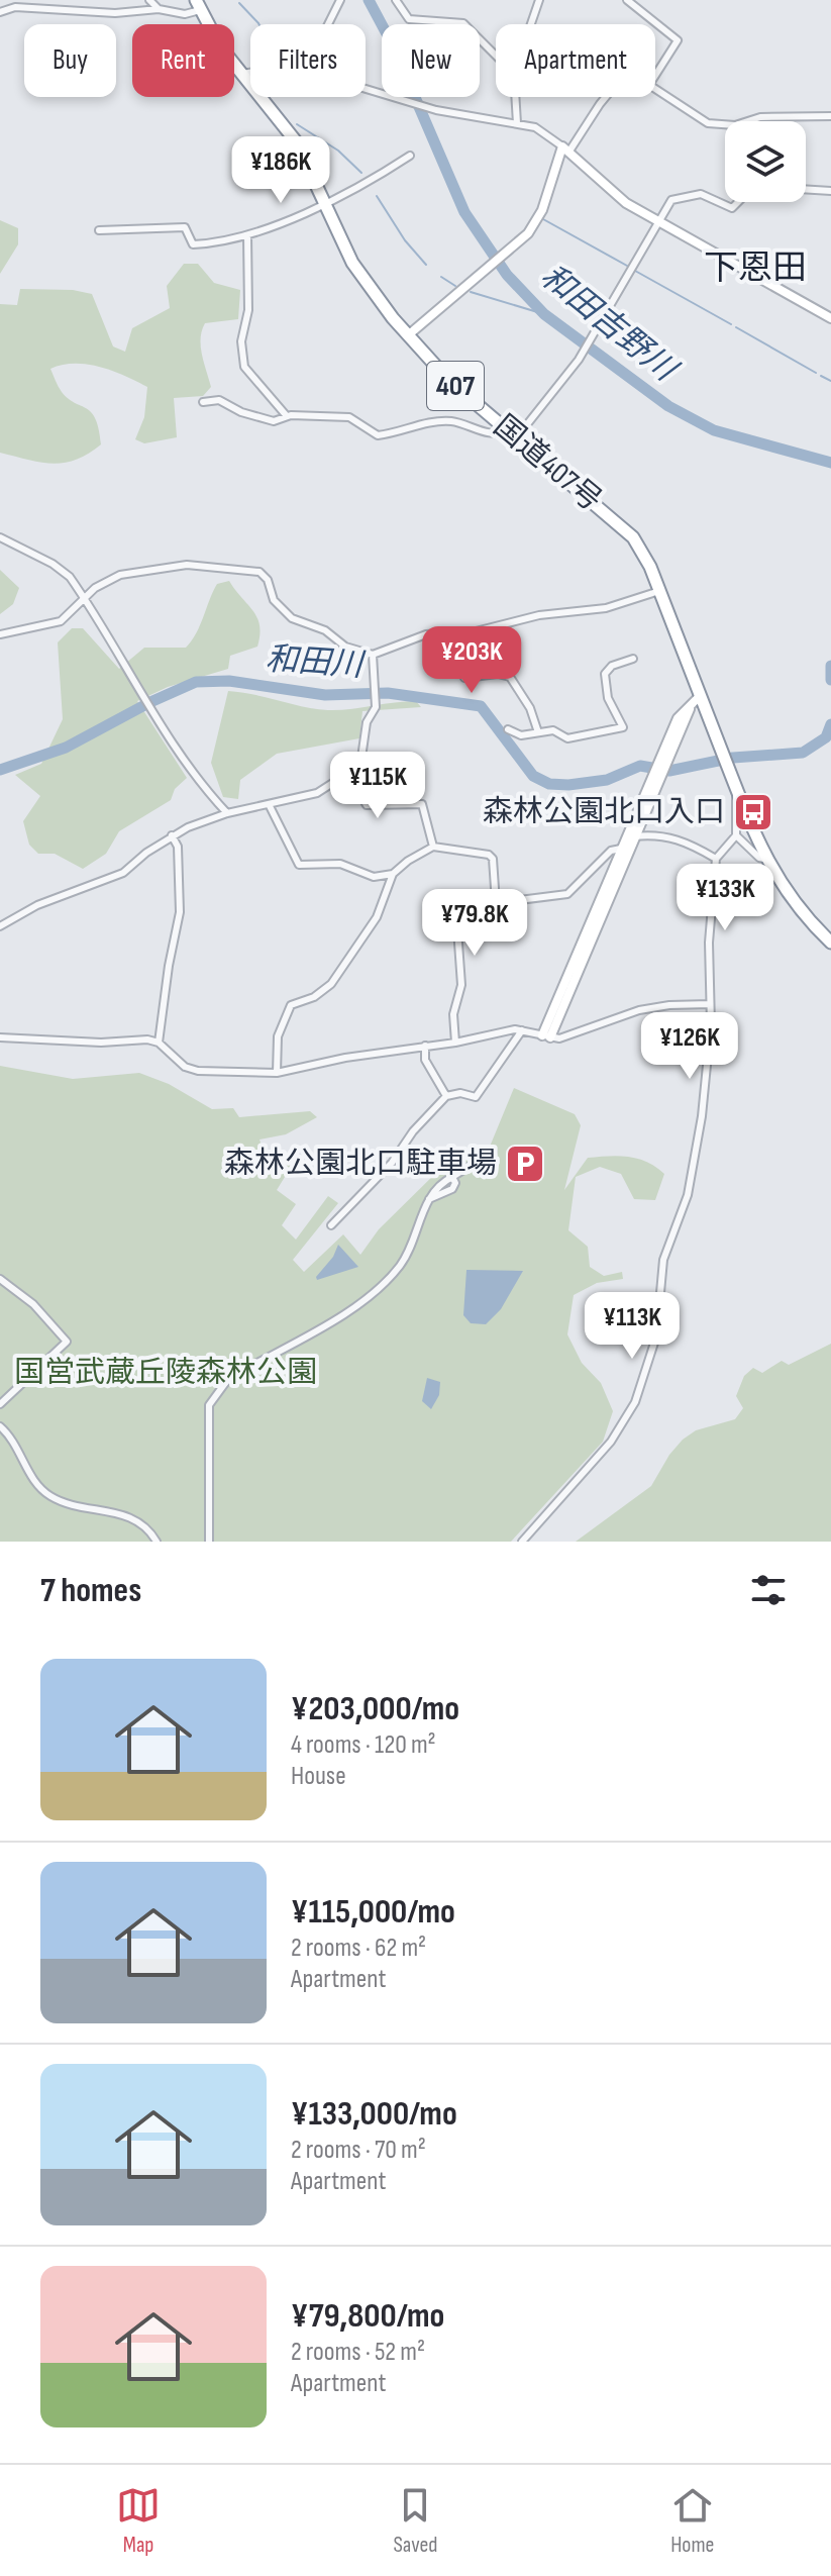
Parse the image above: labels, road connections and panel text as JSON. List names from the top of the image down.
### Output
{
  "streets": {
    "highway": ["407", "国道407号"]
  },
  "districts": ["下恩田"],
  "water": ["和田吉野川", "和田川"],
  "parks": ["国営武蔵丘陵森林公園"],
  "places": {
    "bus stop": ["森林公園北口入口"],
    "parking": ["森林公園北口駐車場"]
  },
  "page": {
    "chip": [
      "Buy",
      "Rent",
      "Filters",
      "New",
      "Apartment"
    ],
    "price": [
      "¥186K",
      "¥203K",
      "¥115K",
      "¥133K",
      "¥79.8K",
      "¥126K",
      "¥113K"
    ],
    "heading": "7 homes",
    "list": [
      {
        "name": "¥203,000/mo",
        "note": "4 rooms · 120 m² · House"
      },
      {
        "name": "¥115,000/mo",
        "note": "2 rooms · 62 m² · Apartment"
      },
      {
        "name": "¥133,000/mo",
        "note": "2 rooms · 70 m² · Apartment"
      },
      {
        "name": "¥79,800/mo",
        "note": "2 rooms · 52 m² · Apartment"
      }
    ],
    "tabs": ["Map", "Saved", "Home"]
  }
}
